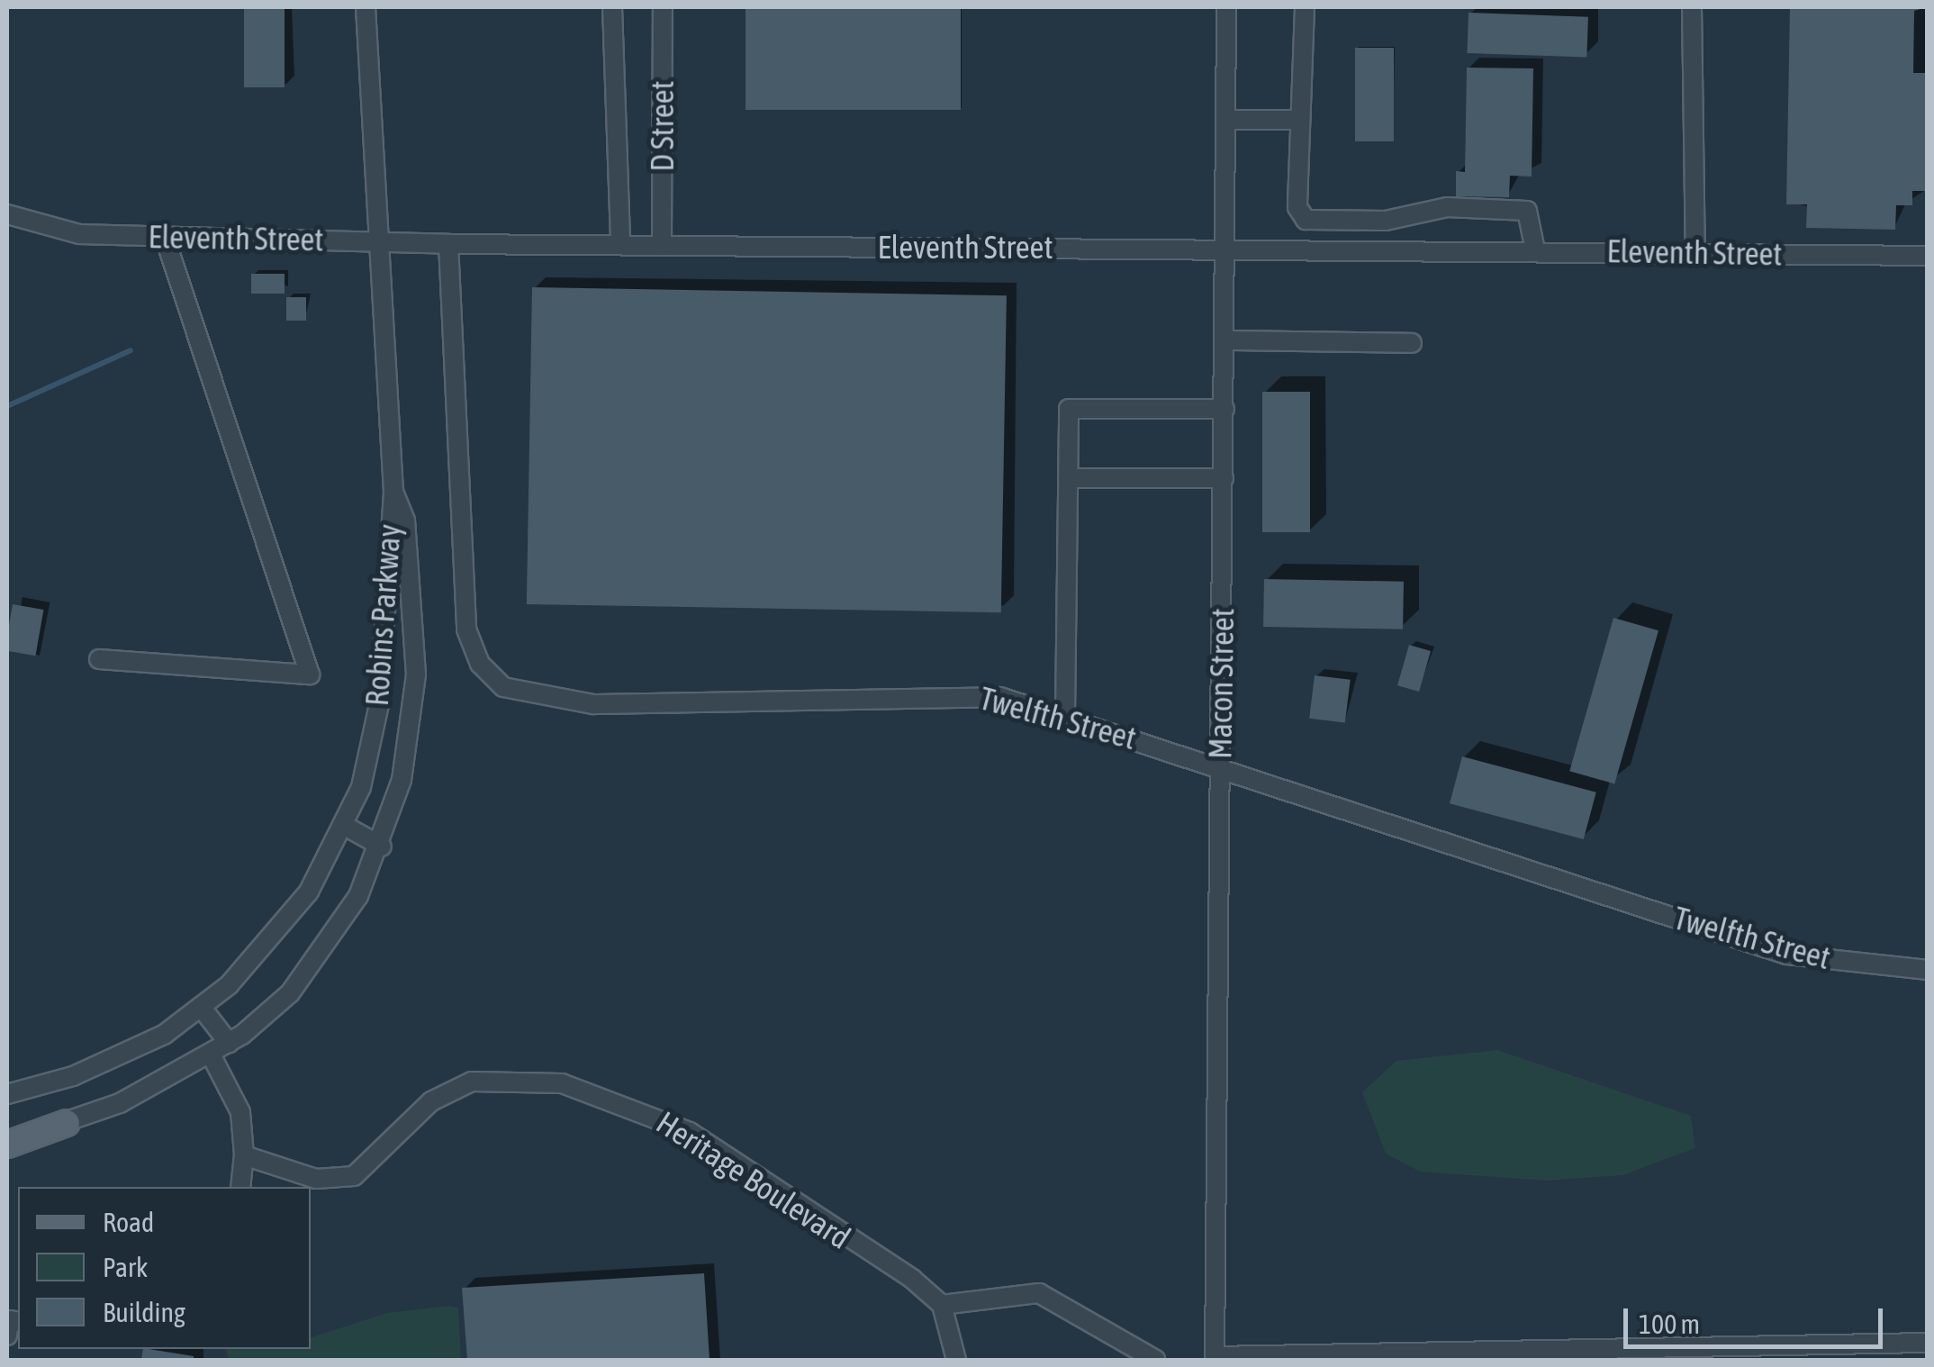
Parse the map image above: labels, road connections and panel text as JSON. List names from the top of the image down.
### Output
{
  "streets": {
    "street": [
      "D Street",
      "Eleventh Street",
      "Robins Parkway",
      "Macon Street",
      "Twelfth Street",
      "Heritage Boulevard"
    ]
  },
  "crossings": [
    ["D Street", "Eleventh Street"],
    ["Eleventh Street", "Robins Parkway"],
    ["Eleventh Street", "Macon Street"],
    ["Eleventh Street", "Twelfth Street"],
    ["Macon Street", "Twelfth Street"]
  ],
  "legend": ["Road", "Park", "Building"],
  "scale_bar": "100 m"
}
